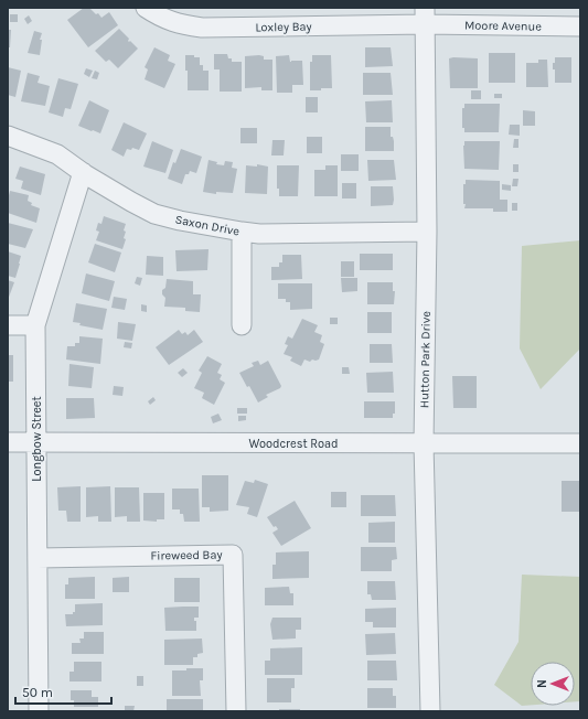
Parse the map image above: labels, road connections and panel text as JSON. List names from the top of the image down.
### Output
{
  "streets": {
    "street": [
      "Moore Avenue",
      "Loxley Bay",
      "Saxon Drive",
      "Hutton Park Drive",
      "Longbow Street",
      "Woodcrest Road",
      "Fireweed Bay"
    ]
  },
  "crossings": [
    ["Moore Avenue", "Loxley Bay"],
    ["Moore Avenue", "Hutton Park Drive"],
    ["Loxley Bay", "Hutton Park Drive"],
    ["Saxon Drive", "Hutton Park Drive"],
    ["Saxon Drive", "Longbow Street"],
    ["Hutton Park Drive", "Woodcrest Road"],
    ["Longbow Street", "Woodcrest Road"],
    ["Longbow Street", "Fireweed Bay"]
  ],
  "scale_bar": "50 m",
  "north": "left"
}
